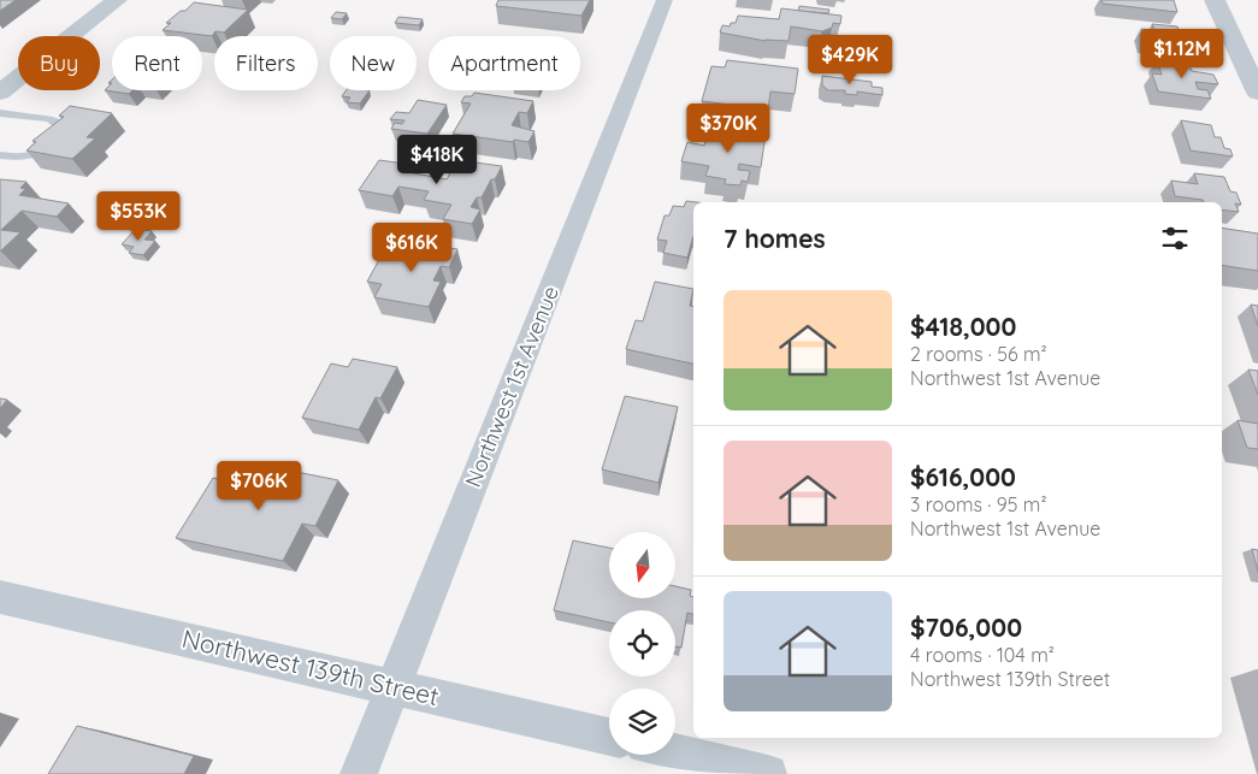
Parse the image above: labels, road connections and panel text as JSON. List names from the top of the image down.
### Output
{
  "streets": {
    "street": ["Northwest 1st Avenue", "Northwest 139th Street"]
  },
  "crossings": [
    ["Northwest 1st Avenue", "Northwest 139th Street"]
  ],
  "north": "bottom",
  "page": {
    "price": [
      "$1.12M",
      "$429K",
      "$370K",
      "$418K",
      "$553K",
      "$616K",
      "$706K"
    ],
    "chip": [
      "Buy",
      "Rent",
      "Filters",
      "New",
      "Apartment"
    ],
    "heading": "7 homes",
    "list": [
      {
        "name": "$418,000",
        "note": "2 rooms · 56 m² · Northwest 1st Avenue"
      },
      {
        "name": "$616,000",
        "note": "3 rooms · 95 m² · Northwest 1st Avenue"
      },
      {
        "name": "$706,000",
        "note": "4 rooms · 104 m² · Northwest 139th Street"
      }
    ]
  }
}
